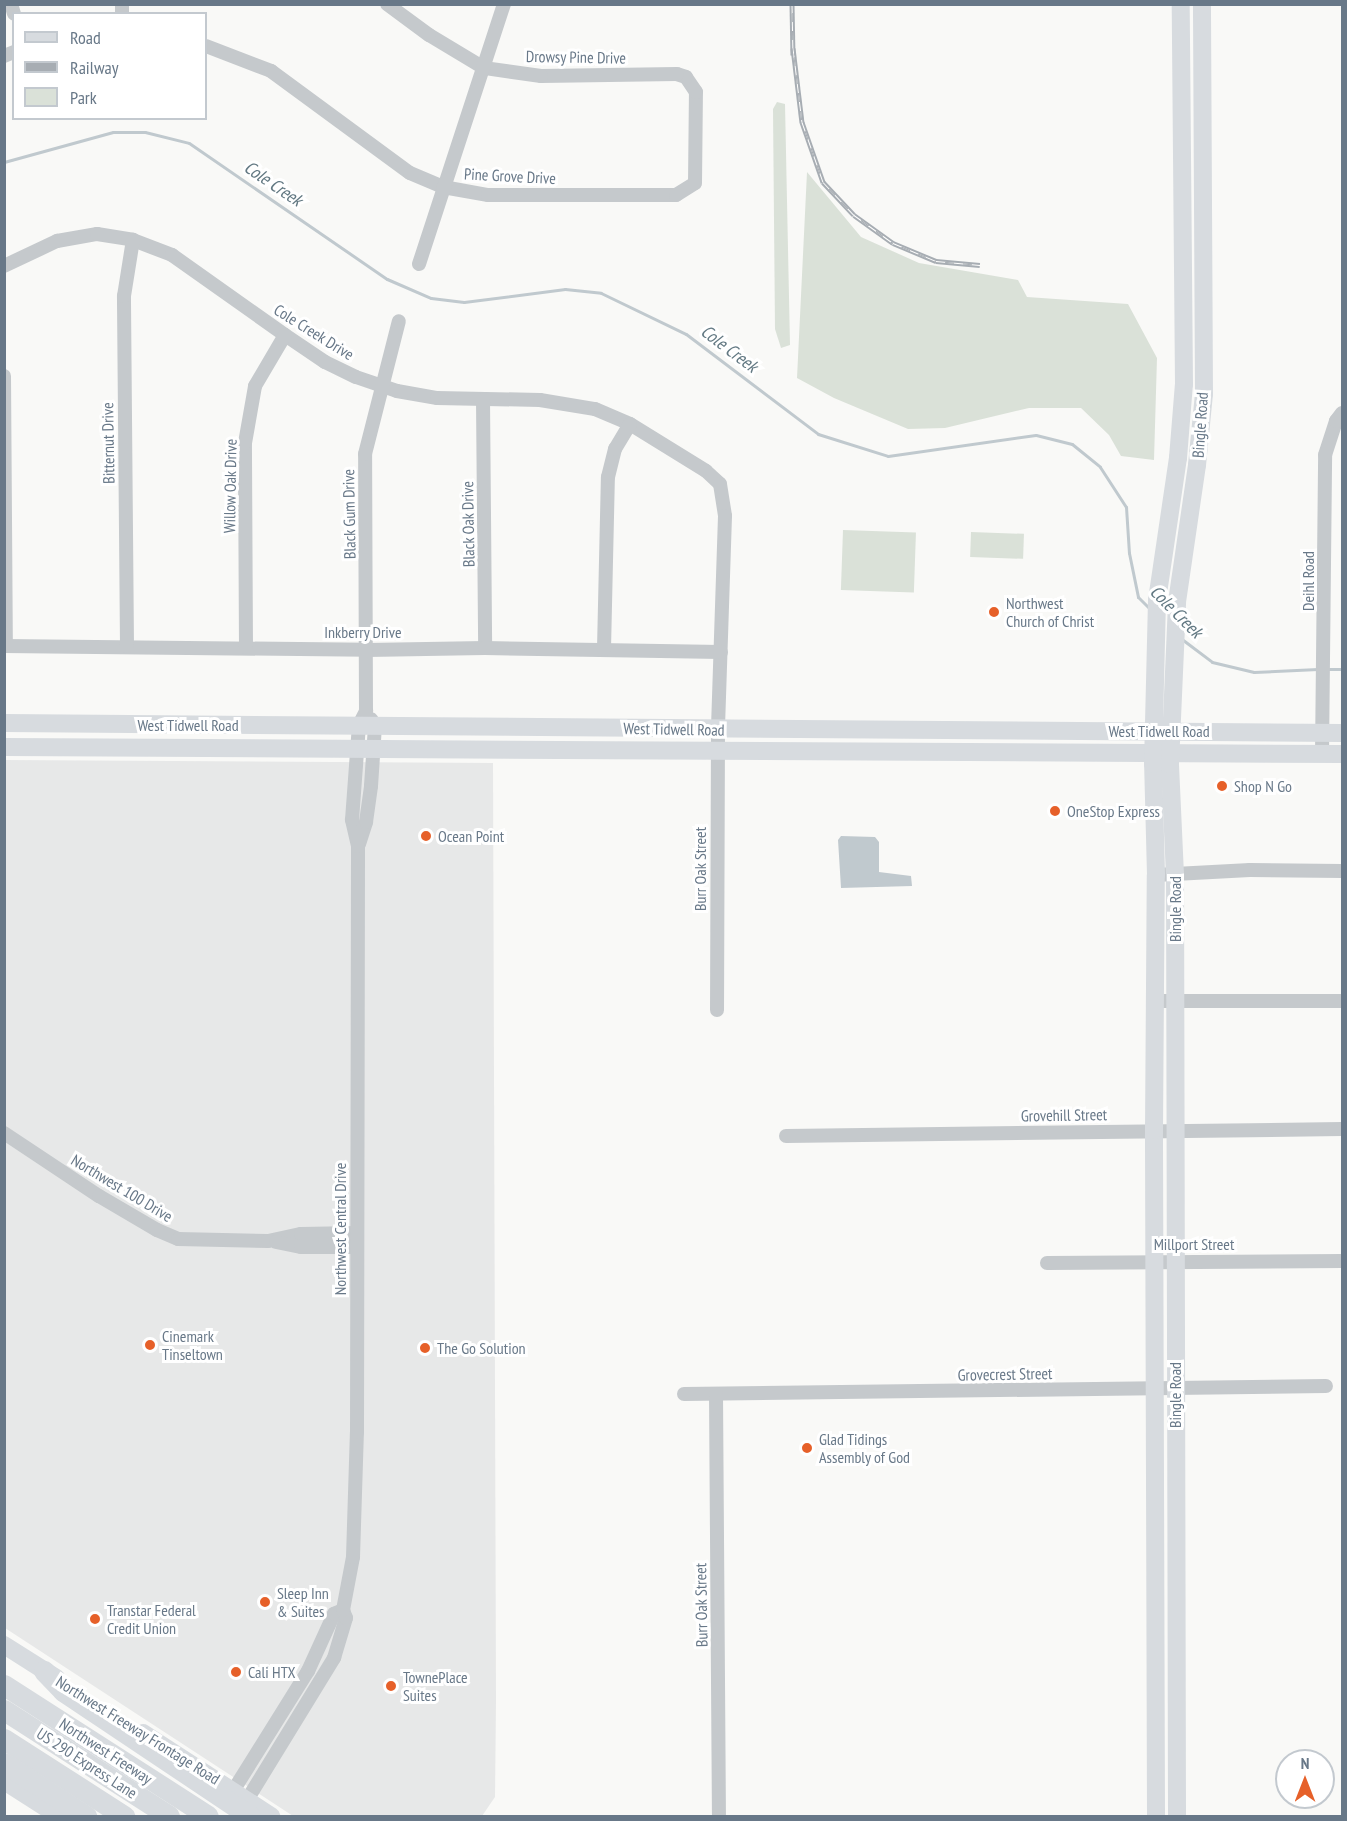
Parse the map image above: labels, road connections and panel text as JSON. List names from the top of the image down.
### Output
{
  "streets": {
    "highway": ["Northwest Freeway", "US 290 Express Lane"],
    "main road": ["Bingle Road", "West Tidwell Road", "Northwest Freeway Frontage Road"],
    "street": [
      "Drowsy Pine Drive",
      "Pine Grove Drive",
      "Cole Creek Drive",
      "Bitternut Drive",
      "Willow Oak Drive",
      "Black Gum Drive",
      "Black Oak Drive",
      "Deihl Road",
      "Inkberry Drive",
      "Burr Oak Street",
      "Grovehill Street",
      "Northwest 100 Drive",
      "Northwest Central Drive",
      "Millport Street",
      "Grovecrest Street"
    ]
  },
  "crossings": [
    ["Drowsy Pine Drive", "Pine Grove Drive"],
    ["Cole Creek Drive", "Bitternut Drive"],
    ["Cole Creek Drive", "Willow Oak Drive"],
    ["Cole Creek Drive", "Black Gum Drive"],
    ["Cole Creek Drive", "Black Oak Drive"],
    ["Cole Creek Drive", "Inkberry Drive"],
    ["Cole Creek Drive", "Burr Oak Street"],
    ["Bingle Road", "West Tidwell Road"],
    ["Bingle Road", "Grovehill Street"],
    ["Bingle Road", "Millport Street"],
    ["Bingle Road", "Grovecrest Street"],
    ["Bitternut Drive", "Inkberry Drive"],
    ["Willow Oak Drive", "Inkberry Drive"],
    ["Black Gum Drive", "Inkberry Drive"],
    ["Black Gum Drive", "West Tidwell Road"],
    ["Black Gum Drive", "Northwest Central Drive"],
    ["Black Oak Drive", "Inkberry Drive"],
    ["Deihl Road", "West Tidwell Road"],
    ["Inkberry Drive", "Burr Oak Street"],
    ["West Tidwell Road", "Burr Oak Street"],
    ["West Tidwell Road", "Northwest Central Drive"],
    ["Burr Oak Street", "Grovecrest Street"],
    ["Northwest 100 Drive", "Northwest Central Drive"],
    ["Northwest Central Drive", "Northwest Freeway Frontage Road"]
  ],
  "water": ["Cole Creek"],
  "places": [
    "Northwest Church of Christ",
    "Shop N Go",
    "OneStop Express",
    "Ocean Point",
    "Cinemark Tinseltown",
    "The Go Solution",
    "Glad Tidings Assembly of God",
    "Sleep Inn & Suites",
    "Transtar Federal Credit Union",
    "Cali HTX",
    "TownePlace Suites"
  ],
  "legend": ["Road", "Railway", "Park"],
  "north": "top"
}
